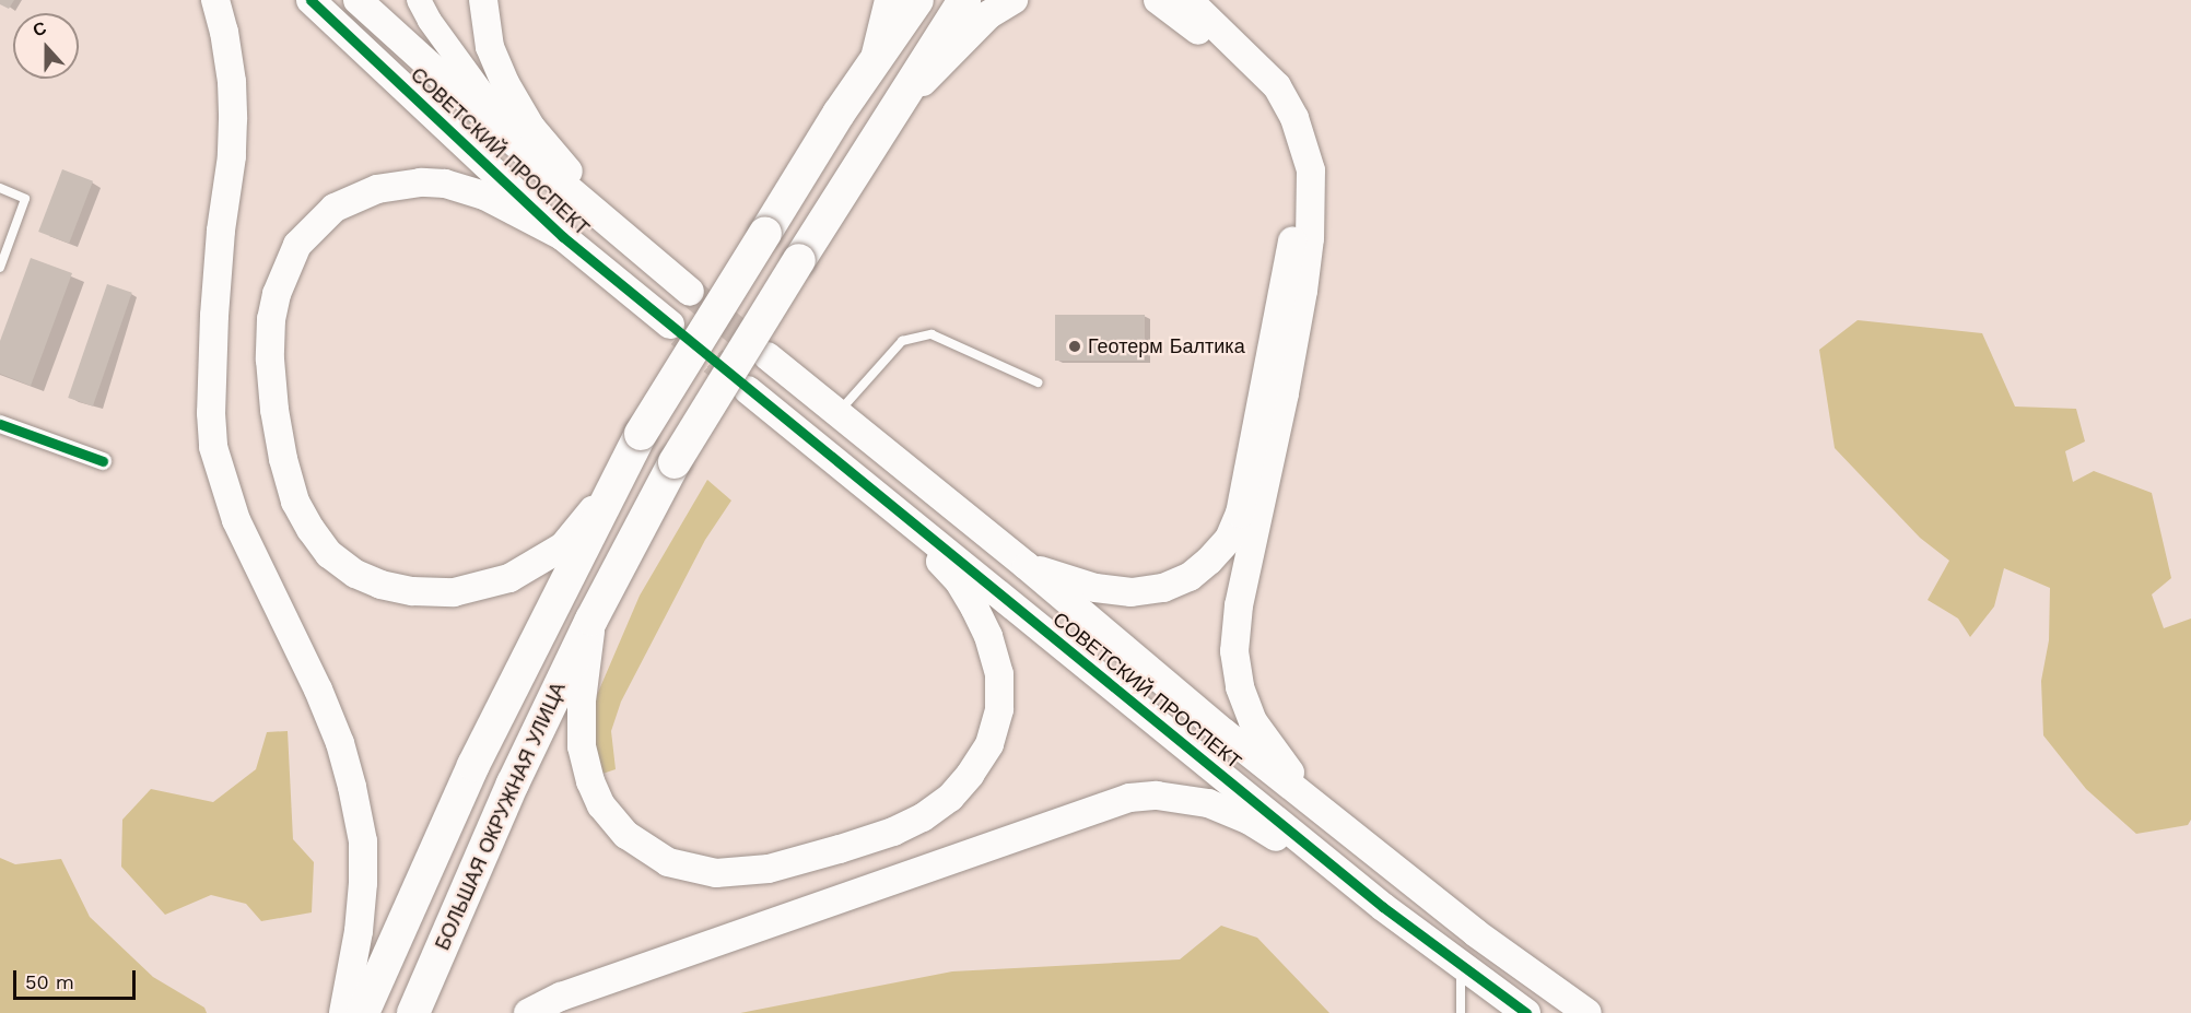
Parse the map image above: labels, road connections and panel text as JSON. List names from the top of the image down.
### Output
{
  "streets": {
    "highway": ["БОЛЬШАЯ ОКРУЖНАЯ УЛИЦА"],
    "main road": ["СОВЕТСКИЙ ПРОСПЕКТ"]
  },
  "places": ["Геотерм Балтика"],
  "scale_bar": "50 m",
  "north": "top"
}
